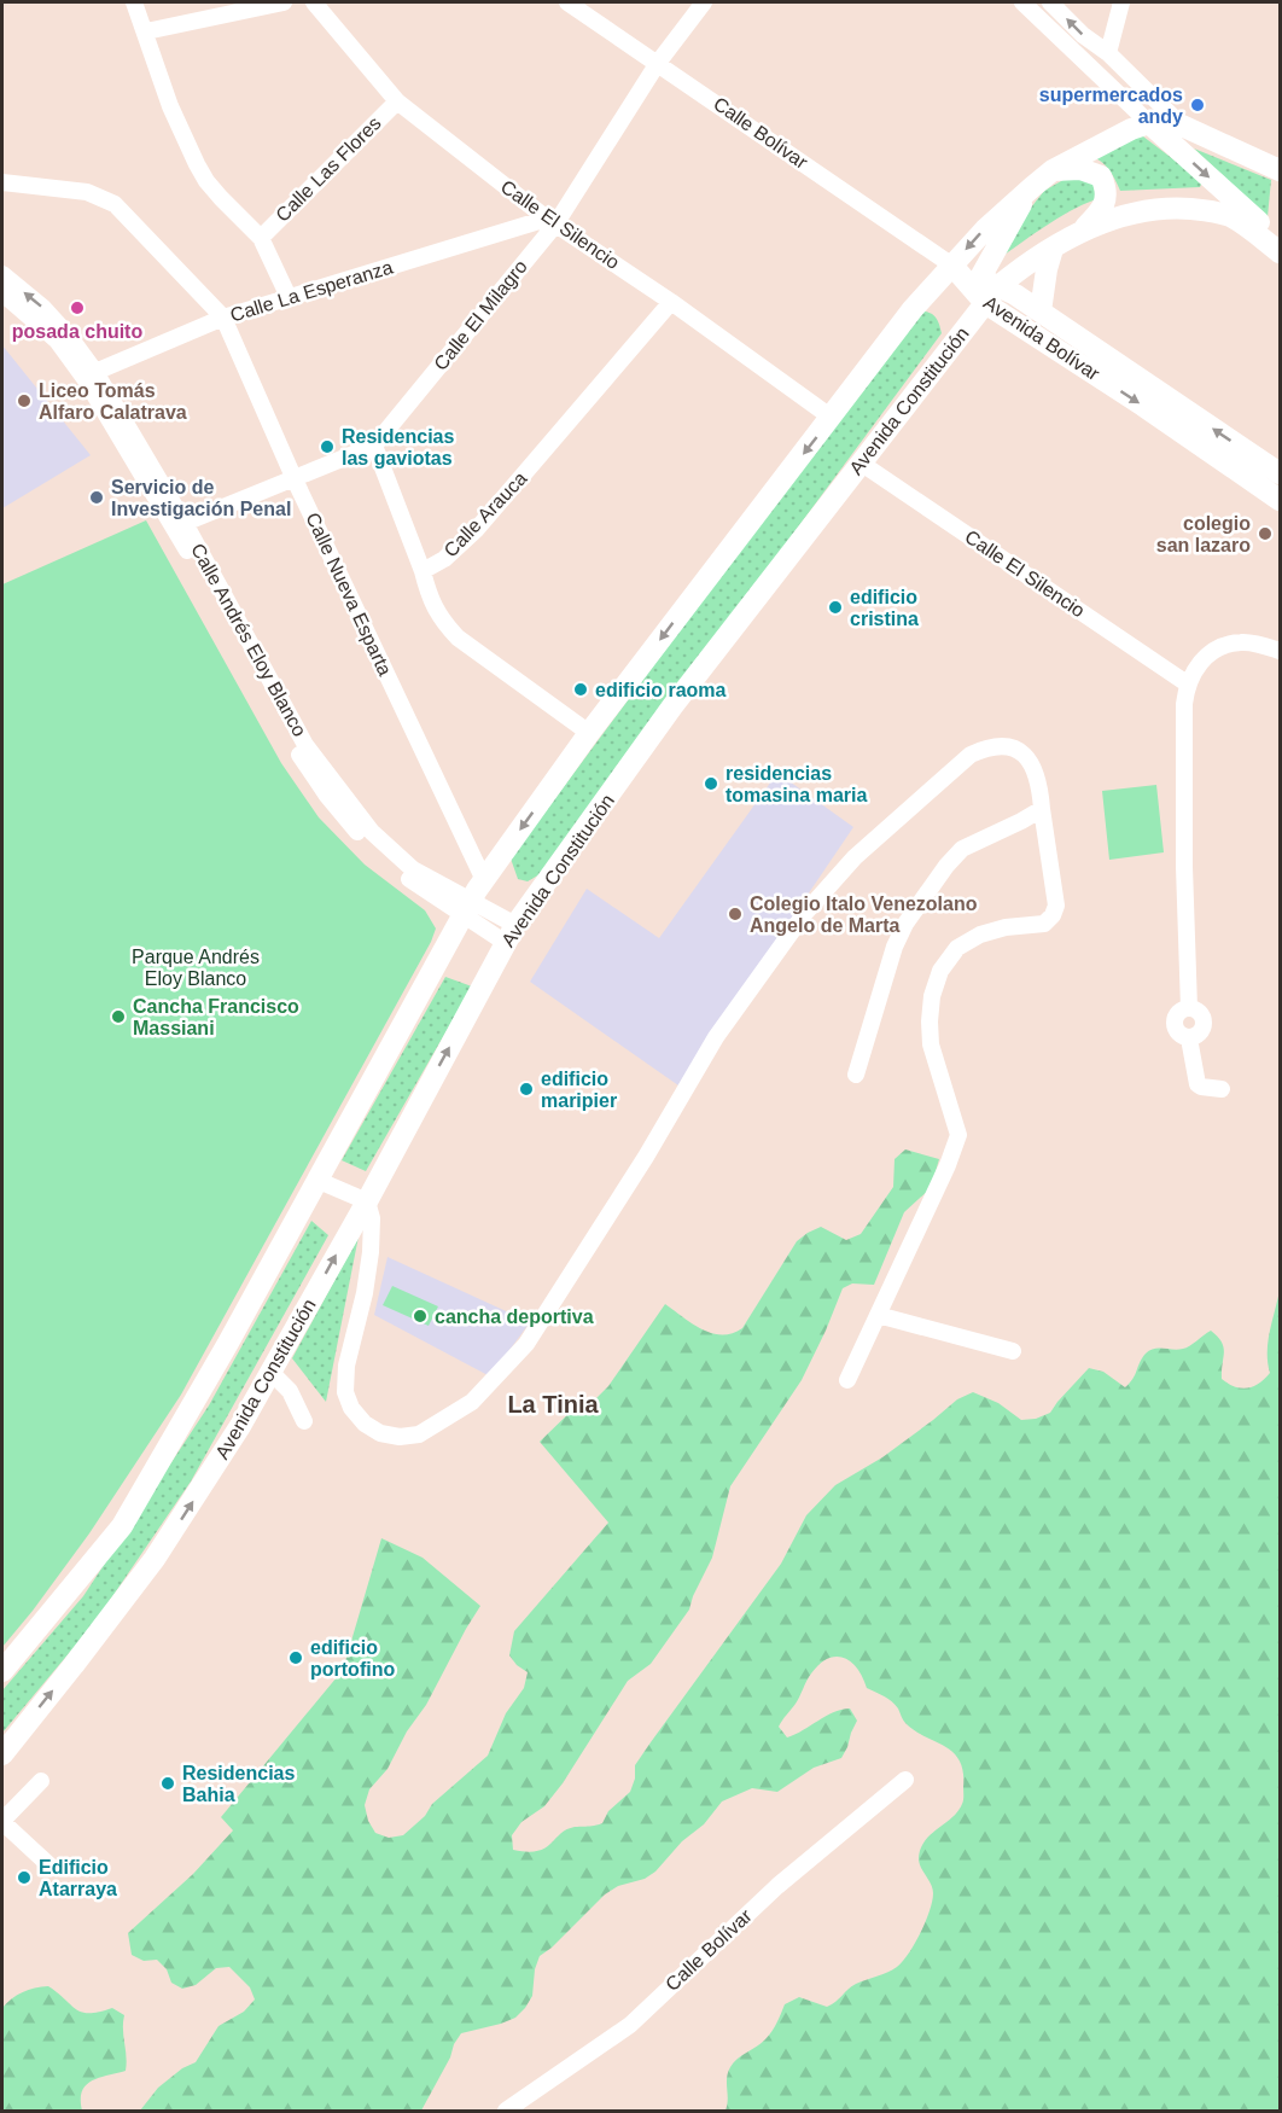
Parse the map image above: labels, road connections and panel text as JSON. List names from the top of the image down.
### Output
{
  "streets": {
    "main road": ["Avenida Bolívar", "Avenida Constitución"],
    "street": [
      "Calle Bolívar",
      "Calle Las Flores",
      "Calle El Silencio",
      "Calle La Esperanza",
      "Calle El Milagro",
      "Calle Arauca",
      "Calle Nueva Esparta",
      "Calle Andrés Eloy Blanco"
    ]
  },
  "crossings": [
    ["Calle Bolívar", "Calle El Milagro"],
    ["Calle Bolívar", "Avenida Bolívar"],
    ["Calle Las Flores", "Calle El Silencio"],
    ["Calle El Silencio", "Calle La Esperanza"],
    ["Calle El Silencio", "Calle El Milagro"],
    ["Calle El Silencio", "Avenida Constitución"],
    ["Calle El Silencio", "Calle Arauca"],
    ["Calle La Esperanza", "Calle El Milagro"],
    ["Calle La Esperanza", "Calle Nueva Esparta"],
    ["Calle La Esperanza", "Calle Andrés Eloy Blanco"],
    ["Calle El Milagro", "Calle Nueva Esparta"],
    ["Calle El Milagro", "Calle Andrés Eloy Blanco"],
    ["Avenida Bolívar", "Avenida Constitución"],
    ["Avenida Constitución", "Calle Andrés Eloy Blanco"]
  ],
  "districts": ["La Tinia"],
  "parks": ["Parque Andrés Eloy Blanco"],
  "places": [
    "supermercados andy",
    "posada chuito",
    "Liceo Tomás Alfaro Calatrava",
    "Residencias las gaviotas",
    "Servicio de Investigación Penal",
    "colegio san lazaro",
    "edificio cristina",
    "edificio raoma",
    "residencias tomasina maria",
    "Colegio Italo Venezolano Angelo de Marta",
    "Cancha Francisco Massiani",
    "edificio maripier",
    "cancha deportiva",
    "edificio portofino",
    "Residencias Bahia",
    "Edificio Atarraya"
  ]
}
